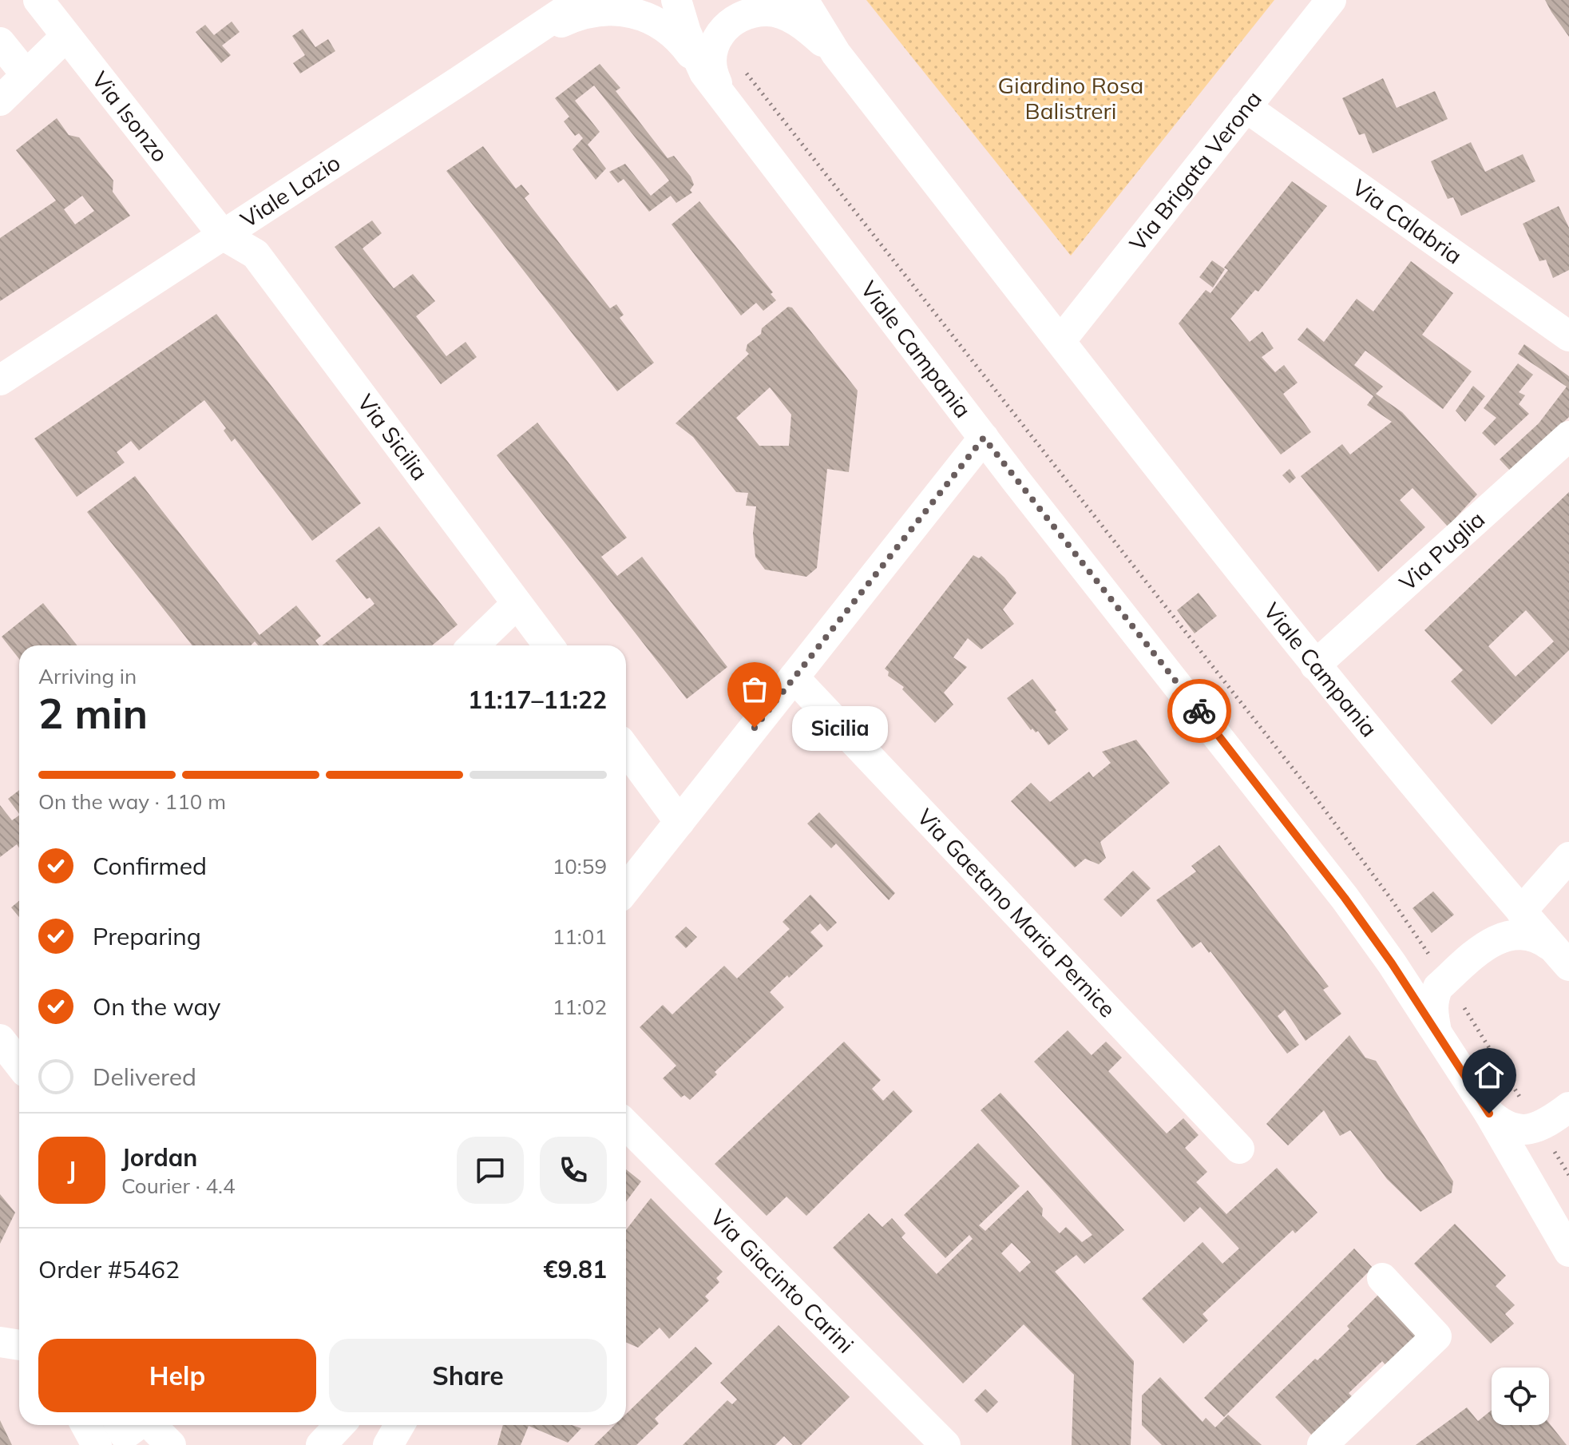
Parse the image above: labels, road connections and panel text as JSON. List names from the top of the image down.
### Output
{
  "streets": {
    "street": [
      "Via Isonzo",
      "Via Brigata Verona",
      "Viale Lazio",
      "Via Calabria",
      "Viale Campania",
      "Via Sicilia",
      "Via Puglia",
      "Via Gaetano Maria Pernice",
      "Via Giacinto Carini"
    ]
  },
  "crossings": [
    ["Via Isonzo", "Viale Lazio"],
    ["Via Isonzo", "Via Sicilia"],
    ["Via Brigata Verona", "Via Calabria"],
    ["Via Brigata Verona", "Viale Campania"],
    ["Viale Lazio", "Via Sicilia"],
    ["Viale Campania", "Via Puglia"]
  ],
  "parks": ["Giardino Rosa Balistreri"],
  "places": ["Sicilia"],
  "page": {
    "heading": ["2 min", "Arriving in", "11:17–11:22"],
    "panel": [
      "Jordan",
      "Courier · 4.4",
      "Order #5462",
      "€9.81"
    ],
    "bubble": "Sicilia",
    "bar": "On the way · 110 m",
    "list": [
      ["Confirmed", "10:59"],
      ["Preparing", "11:01"],
      ["On the way", "11:02"],
      "Delivered"
    ],
    "round": "J",
    "buttons": ["Help", "Share"]
  }
}
